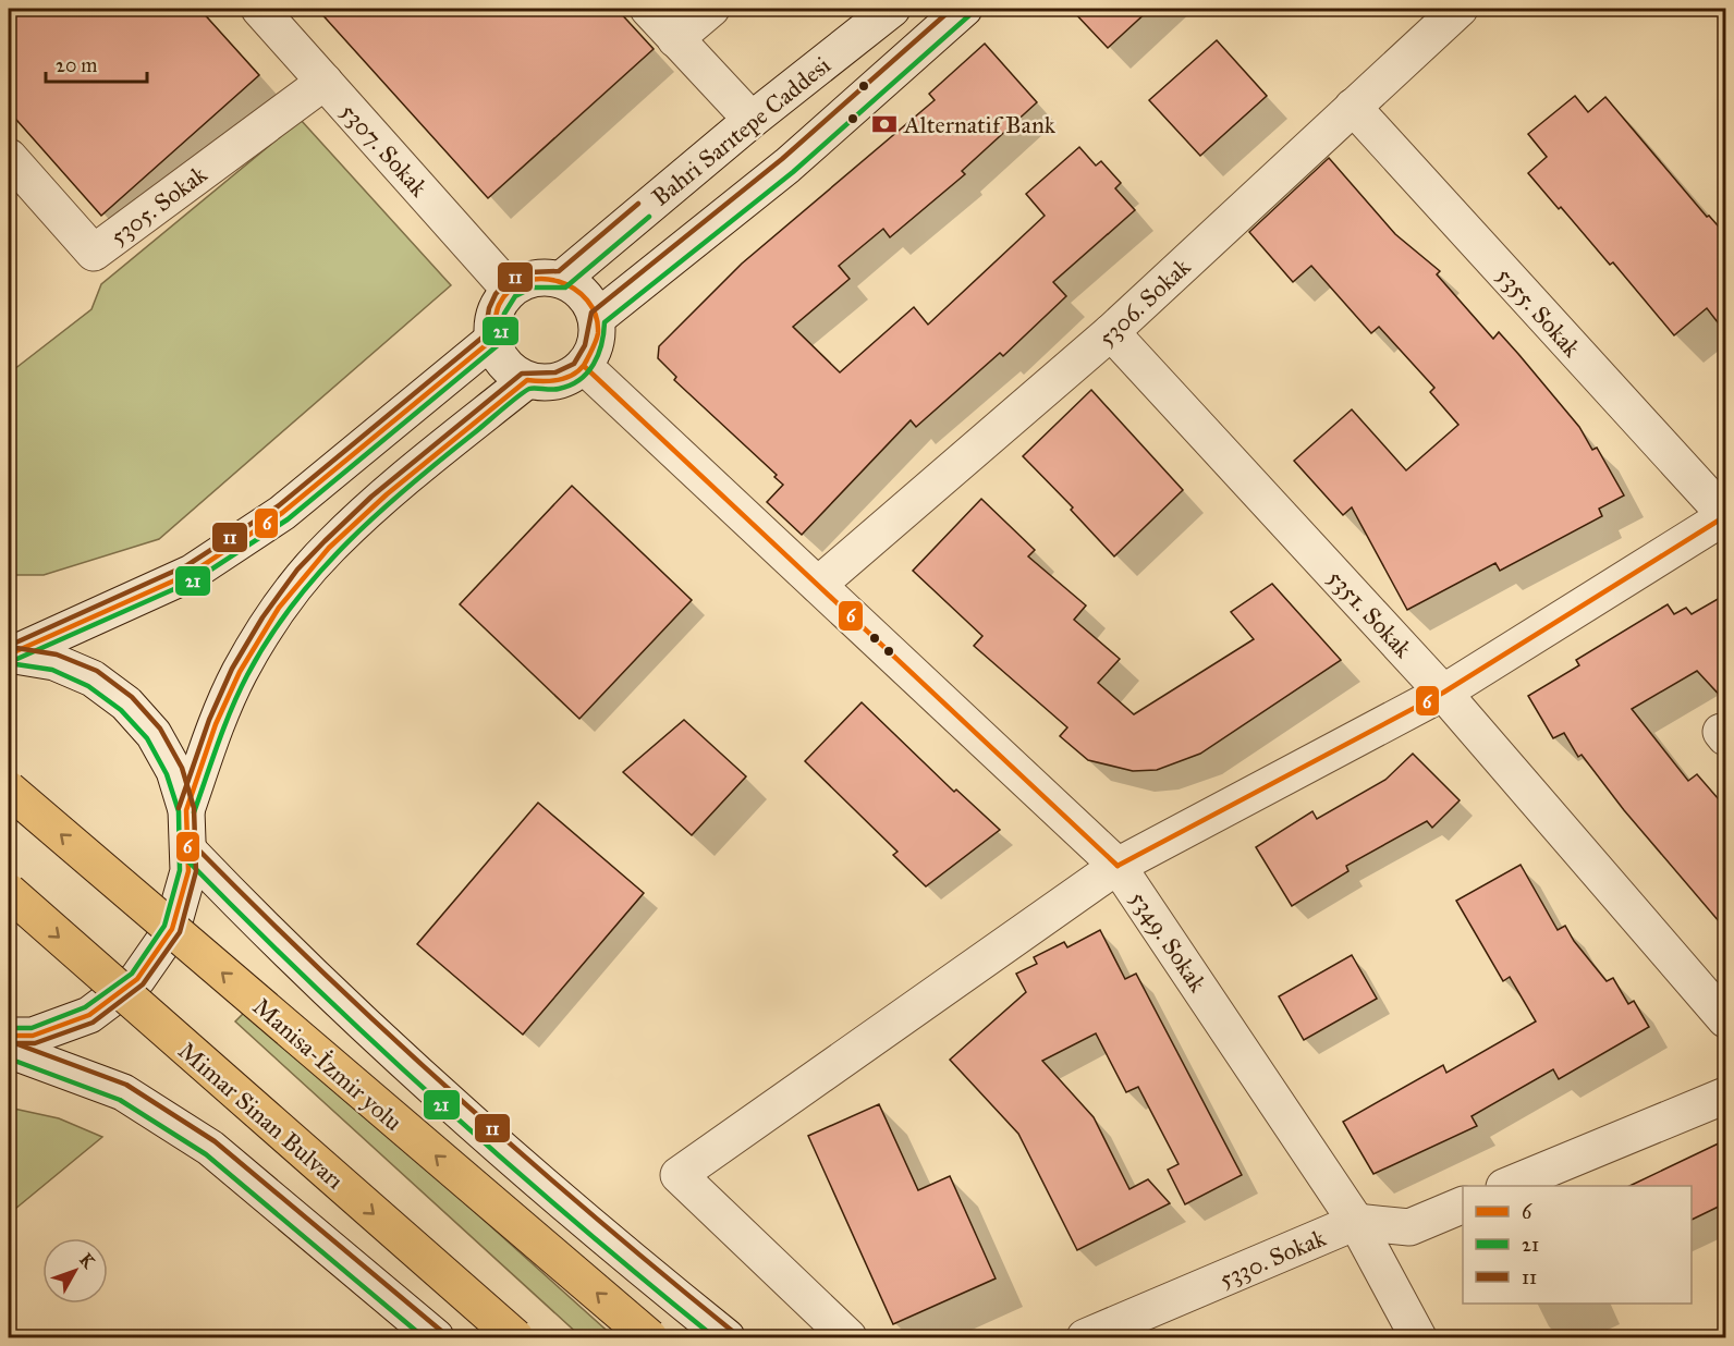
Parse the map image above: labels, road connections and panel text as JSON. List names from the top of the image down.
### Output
{
  "streets": {
    "highway": ["Manisa-İzmir yolu", "Mimar Sinan Bulvarı"],
    "street": [
      "Bahri Sarıtepe Caddesi",
      "5307. Sokak",
      "5305. Sokak",
      "5306. Sokak",
      "5355. Sokak",
      "5351. Sokak",
      "5349. Sokak",
      "5330. Sokak"
    ]
  },
  "crossings": [
    ["Bahri Sarıtepe Caddesi", "5307. Sokak"],
    ["Bahri Sarıtepe Caddesi", "5349. Sokak"],
    ["5307. Sokak", "5305. Sokak"],
    ["5307. Sokak", "5349. Sokak"],
    ["5306. Sokak", "5355. Sokak"],
    ["5306. Sokak", "5351. Sokak"],
    ["5306. Sokak", "5349. Sokak"],
    ["5349. Sokak", "5330. Sokak"]
  ],
  "one_way": ["Manisa-İzmir yolu", "Mimar Sinan Bulvarı"],
  "places": {
    "bank": ["Alternatif Bank"]
  },
  "lines": ["transit line 11", "transit line 21", "transit line 6"],
  "legend": ["6", "21", "11"],
  "scale_bar": "20 m",
  "north": "top right"
}
